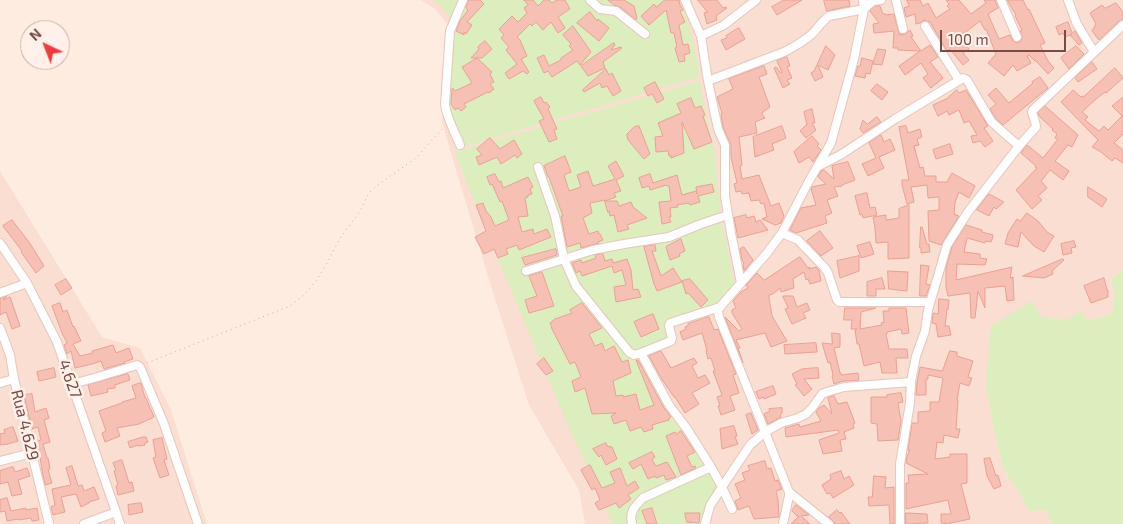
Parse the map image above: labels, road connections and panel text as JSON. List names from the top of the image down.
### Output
{
  "streets": {
    "street": ["4.627", "Rua 4.629"]
  },
  "scale_bar": "100 m",
  "north": "top left"
}
